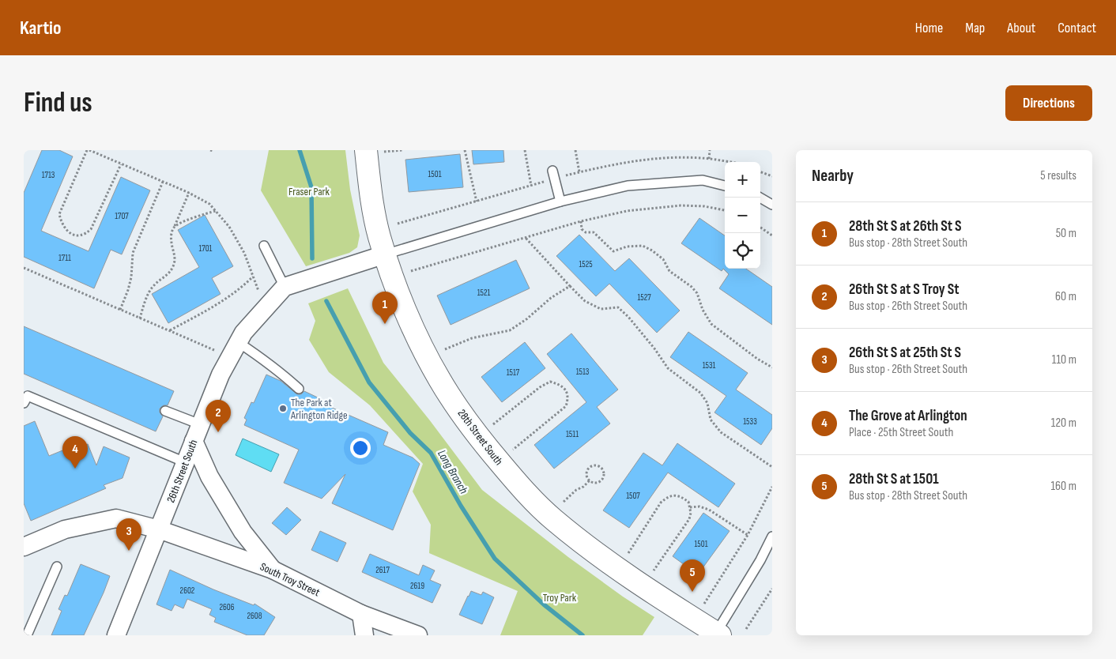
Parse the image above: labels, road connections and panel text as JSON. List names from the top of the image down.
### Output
{
  "streets": {
    "street": ["28th Street South", "26th Street South", "South Troy Street"]
  },
  "crossings": [
    ["26th Street South", "South Troy Street"]
  ],
  "water": ["Long Branch"],
  "parks": ["Fraser Park", "Troy Park"],
  "places": ["The Park at Arlington Ridge"],
  "house_numbers": [
    "1501",
    "1713",
    "1707",
    "1701",
    "1711",
    "1525",
    "1521",
    "1527",
    "1531",
    "1513",
    "1517",
    "1533",
    "1511",
    "1507",
    "1501",
    "2617",
    "2619",
    "2602",
    "2606",
    "2608"
  ],
  "page": {
    "header": "Kartio",
    "nav": [
      "Home",
      "Map",
      "About",
      "Contact"
    ],
    "buttons": "Directions",
    "title": "Find us",
    "heading": ["Nearby", "5 results"],
    "map_buttons": ["+", "−"],
    "list": [
      {
        "mark": "1",
        "name": "28th St S at 26th St S",
        "note": "Bus stop · 28th Street South",
        "value": "50 m"
      },
      {
        "mark": "2",
        "name": "26th St S at S Troy St",
        "note": "Bus stop · 26th Street South",
        "value": "60 m"
      },
      {
        "mark": "3",
        "name": "26th St S at 25th St S",
        "note": "Bus stop · 26th Street South",
        "value": "110 m"
      },
      {
        "mark": "4",
        "name": "The Grove at Arlington",
        "note": "Place · 25th Street South",
        "value": "120 m"
      },
      {
        "mark": "5",
        "name": "28th St S at 1501",
        "note": "Bus stop · 28th Street South",
        "value": "160 m"
      }
    ],
    "pins": [
      "1",
      "2",
      "4",
      "3",
      "5"
    ]
  }
}
